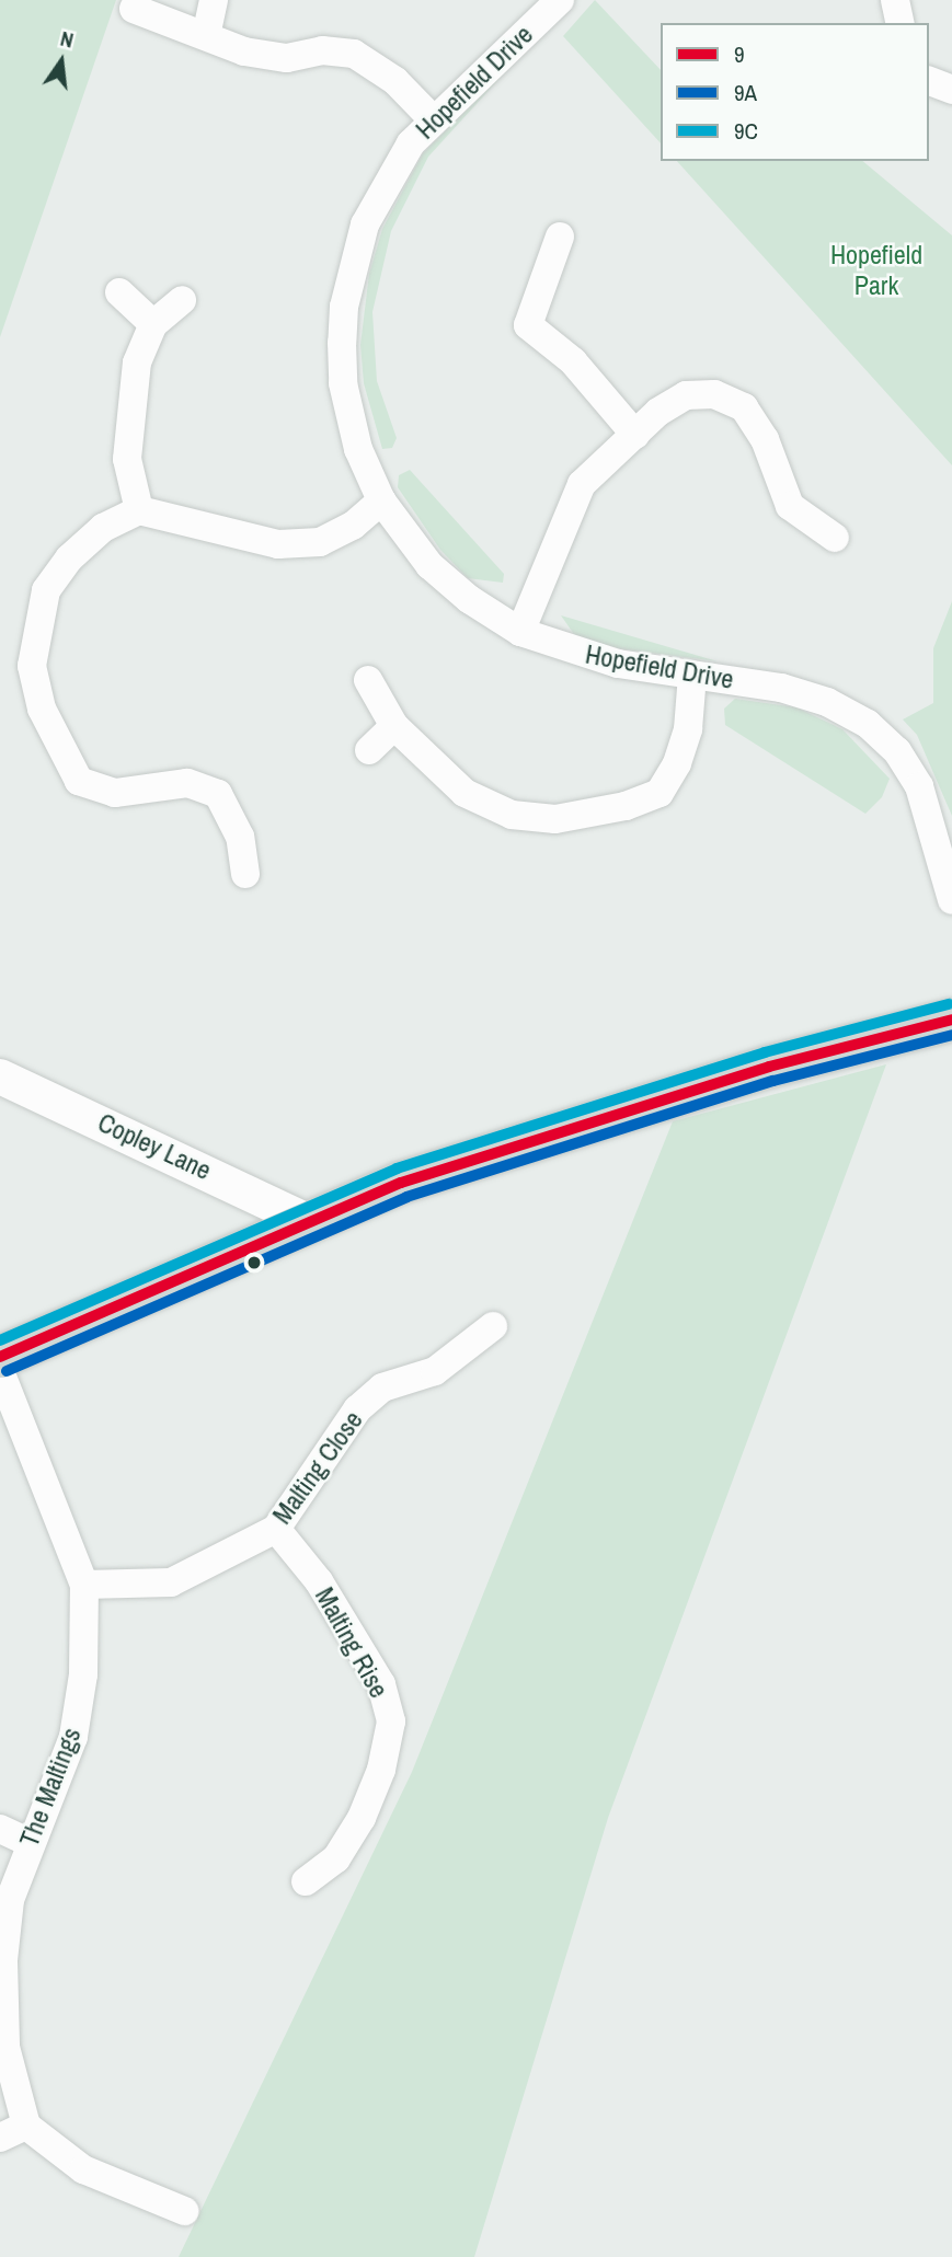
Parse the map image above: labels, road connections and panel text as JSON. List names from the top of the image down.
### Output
{
  "streets": {
    "street": [
      "Hopefield Drive",
      "Copley Lane",
      "Malting Close",
      "Malting Rise",
      "The Maltings"
    ]
  },
  "crossings": [
    ["Malting Close", "Malting Rise"],
    ["Malting Close", "The Maltings"]
  ],
  "parks": ["Hopefield Park"],
  "lines": ["transit line 9C", "transit line 9", "transit line 9A"],
  "legend": ["9", "9A", "9C"],
  "north": "top"
}
